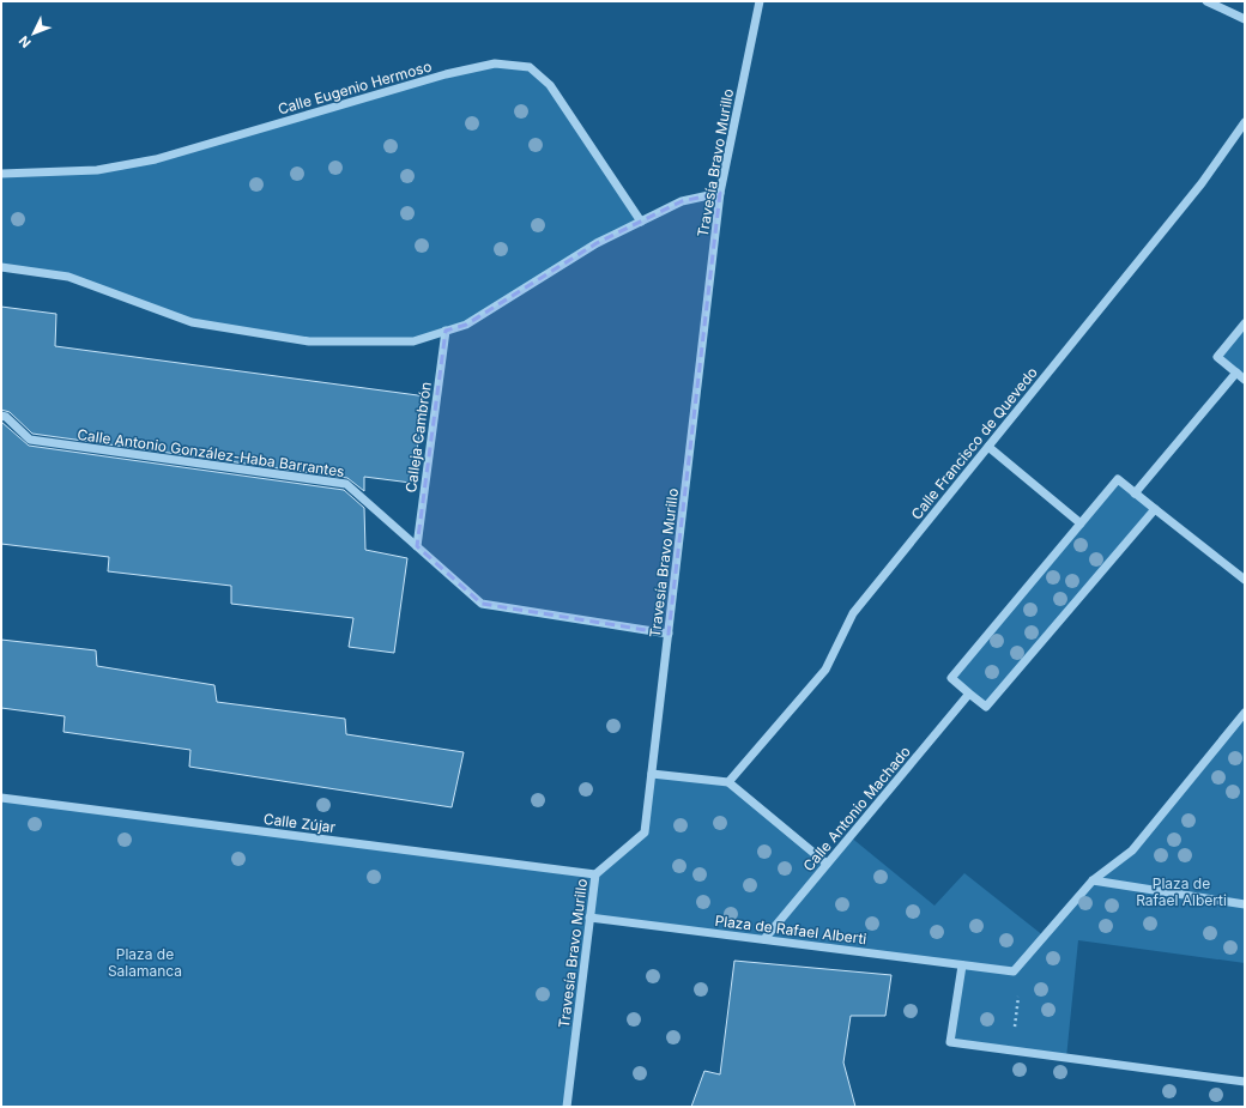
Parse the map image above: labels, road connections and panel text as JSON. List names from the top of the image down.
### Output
{
  "streets": {
    "street": [
      "Calle Eugenio Hermoso",
      "Travesía Bravo Murillo",
      "Calleja Cambrón",
      "Calle Francisco de Quevedo",
      "Calle Antonio González-Haba Barrantes",
      "Calle Antonio Machado",
      "Calle Zújar",
      "Plaza de Rafael Alberti"
    ]
  },
  "crossings": [
    ["Travesía Bravo Murillo", "Calle Antonio González-Haba Barrantes"],
    ["Travesía Bravo Murillo", "Calle Zújar"],
    ["Travesía Bravo Murillo", "Plaza de Rafael Alberti"],
    ["Calleja Cambrón", "Calle Antonio González-Haba Barrantes"],
    ["Calle Antonio Machado", "Plaza de Rafael Alberti"]
  ],
  "parks": ["Plaza de Rafael Alberti", "Plaza de Salamanca"],
  "north": "bottom left"
}
